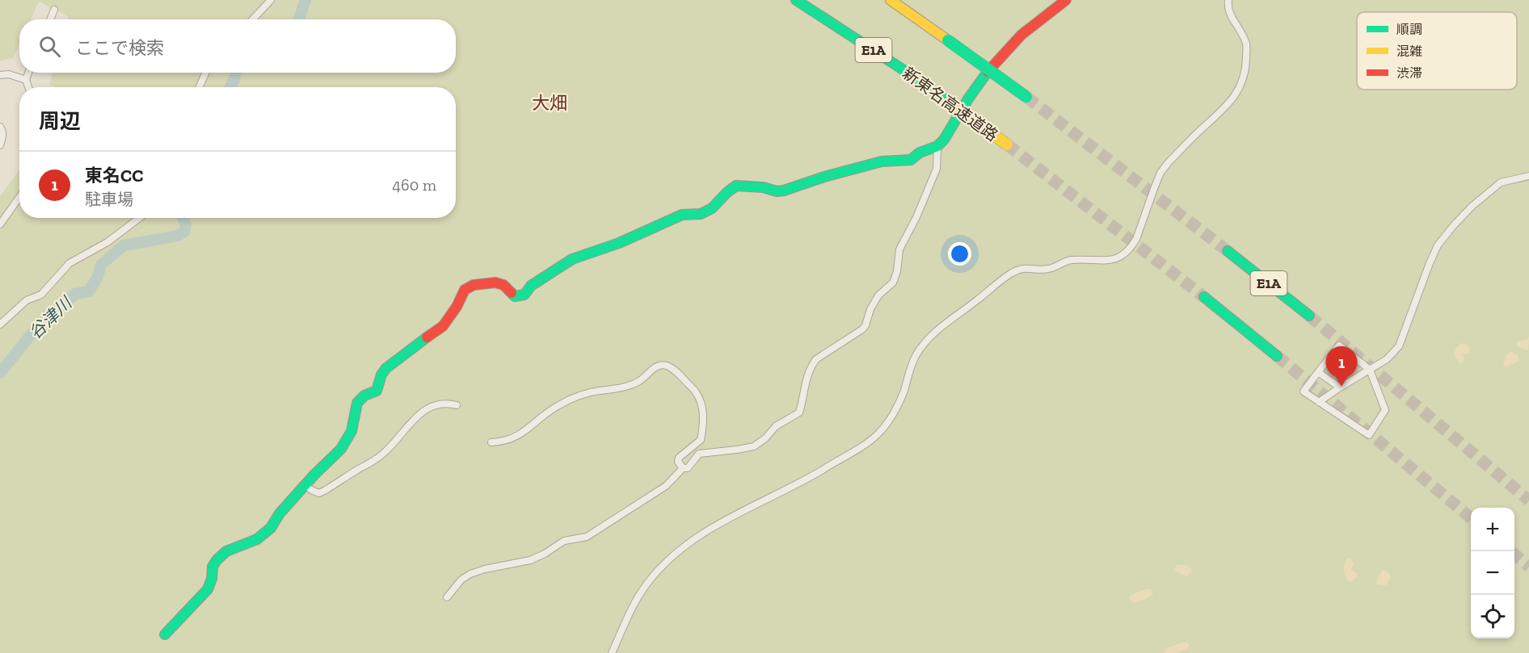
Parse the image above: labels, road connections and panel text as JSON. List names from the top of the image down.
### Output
{
  "streets": {
    "main road": ["E1A", "新東名高速道路"]
  },
  "districts": ["大畑"],
  "water": ["谷津川"],
  "legend": ["順調", "混雑", "渋滞"],
  "page": {
    "search": "ここで検索",
    "heading": "周辺",
    "list": [
      {
        "mark": "1",
        "name": "東名CC",
        "note": "駐車場",
        "value": "460 m"
      }
    ],
    "pins": "1",
    "map_buttons": ["+", "−"]
  }
}
